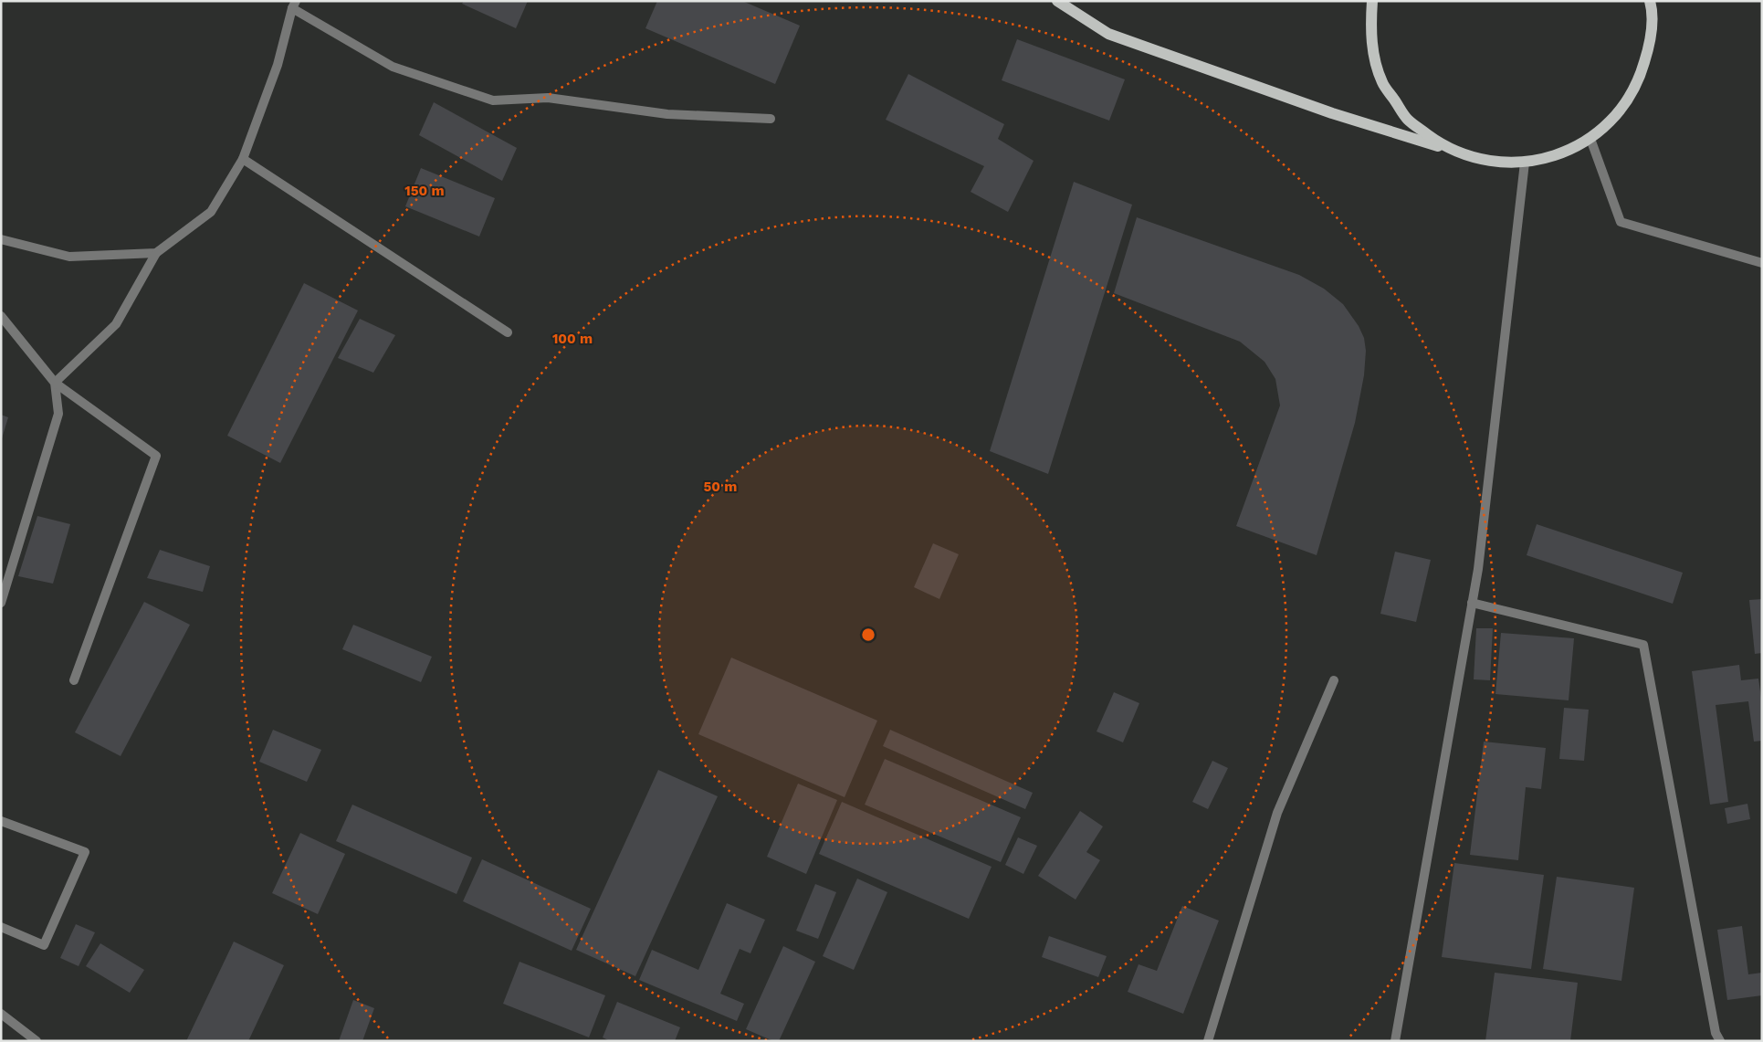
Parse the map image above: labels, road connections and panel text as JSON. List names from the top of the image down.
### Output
{
  "rings": ["150 m", "100 m", "50 m"]
}
